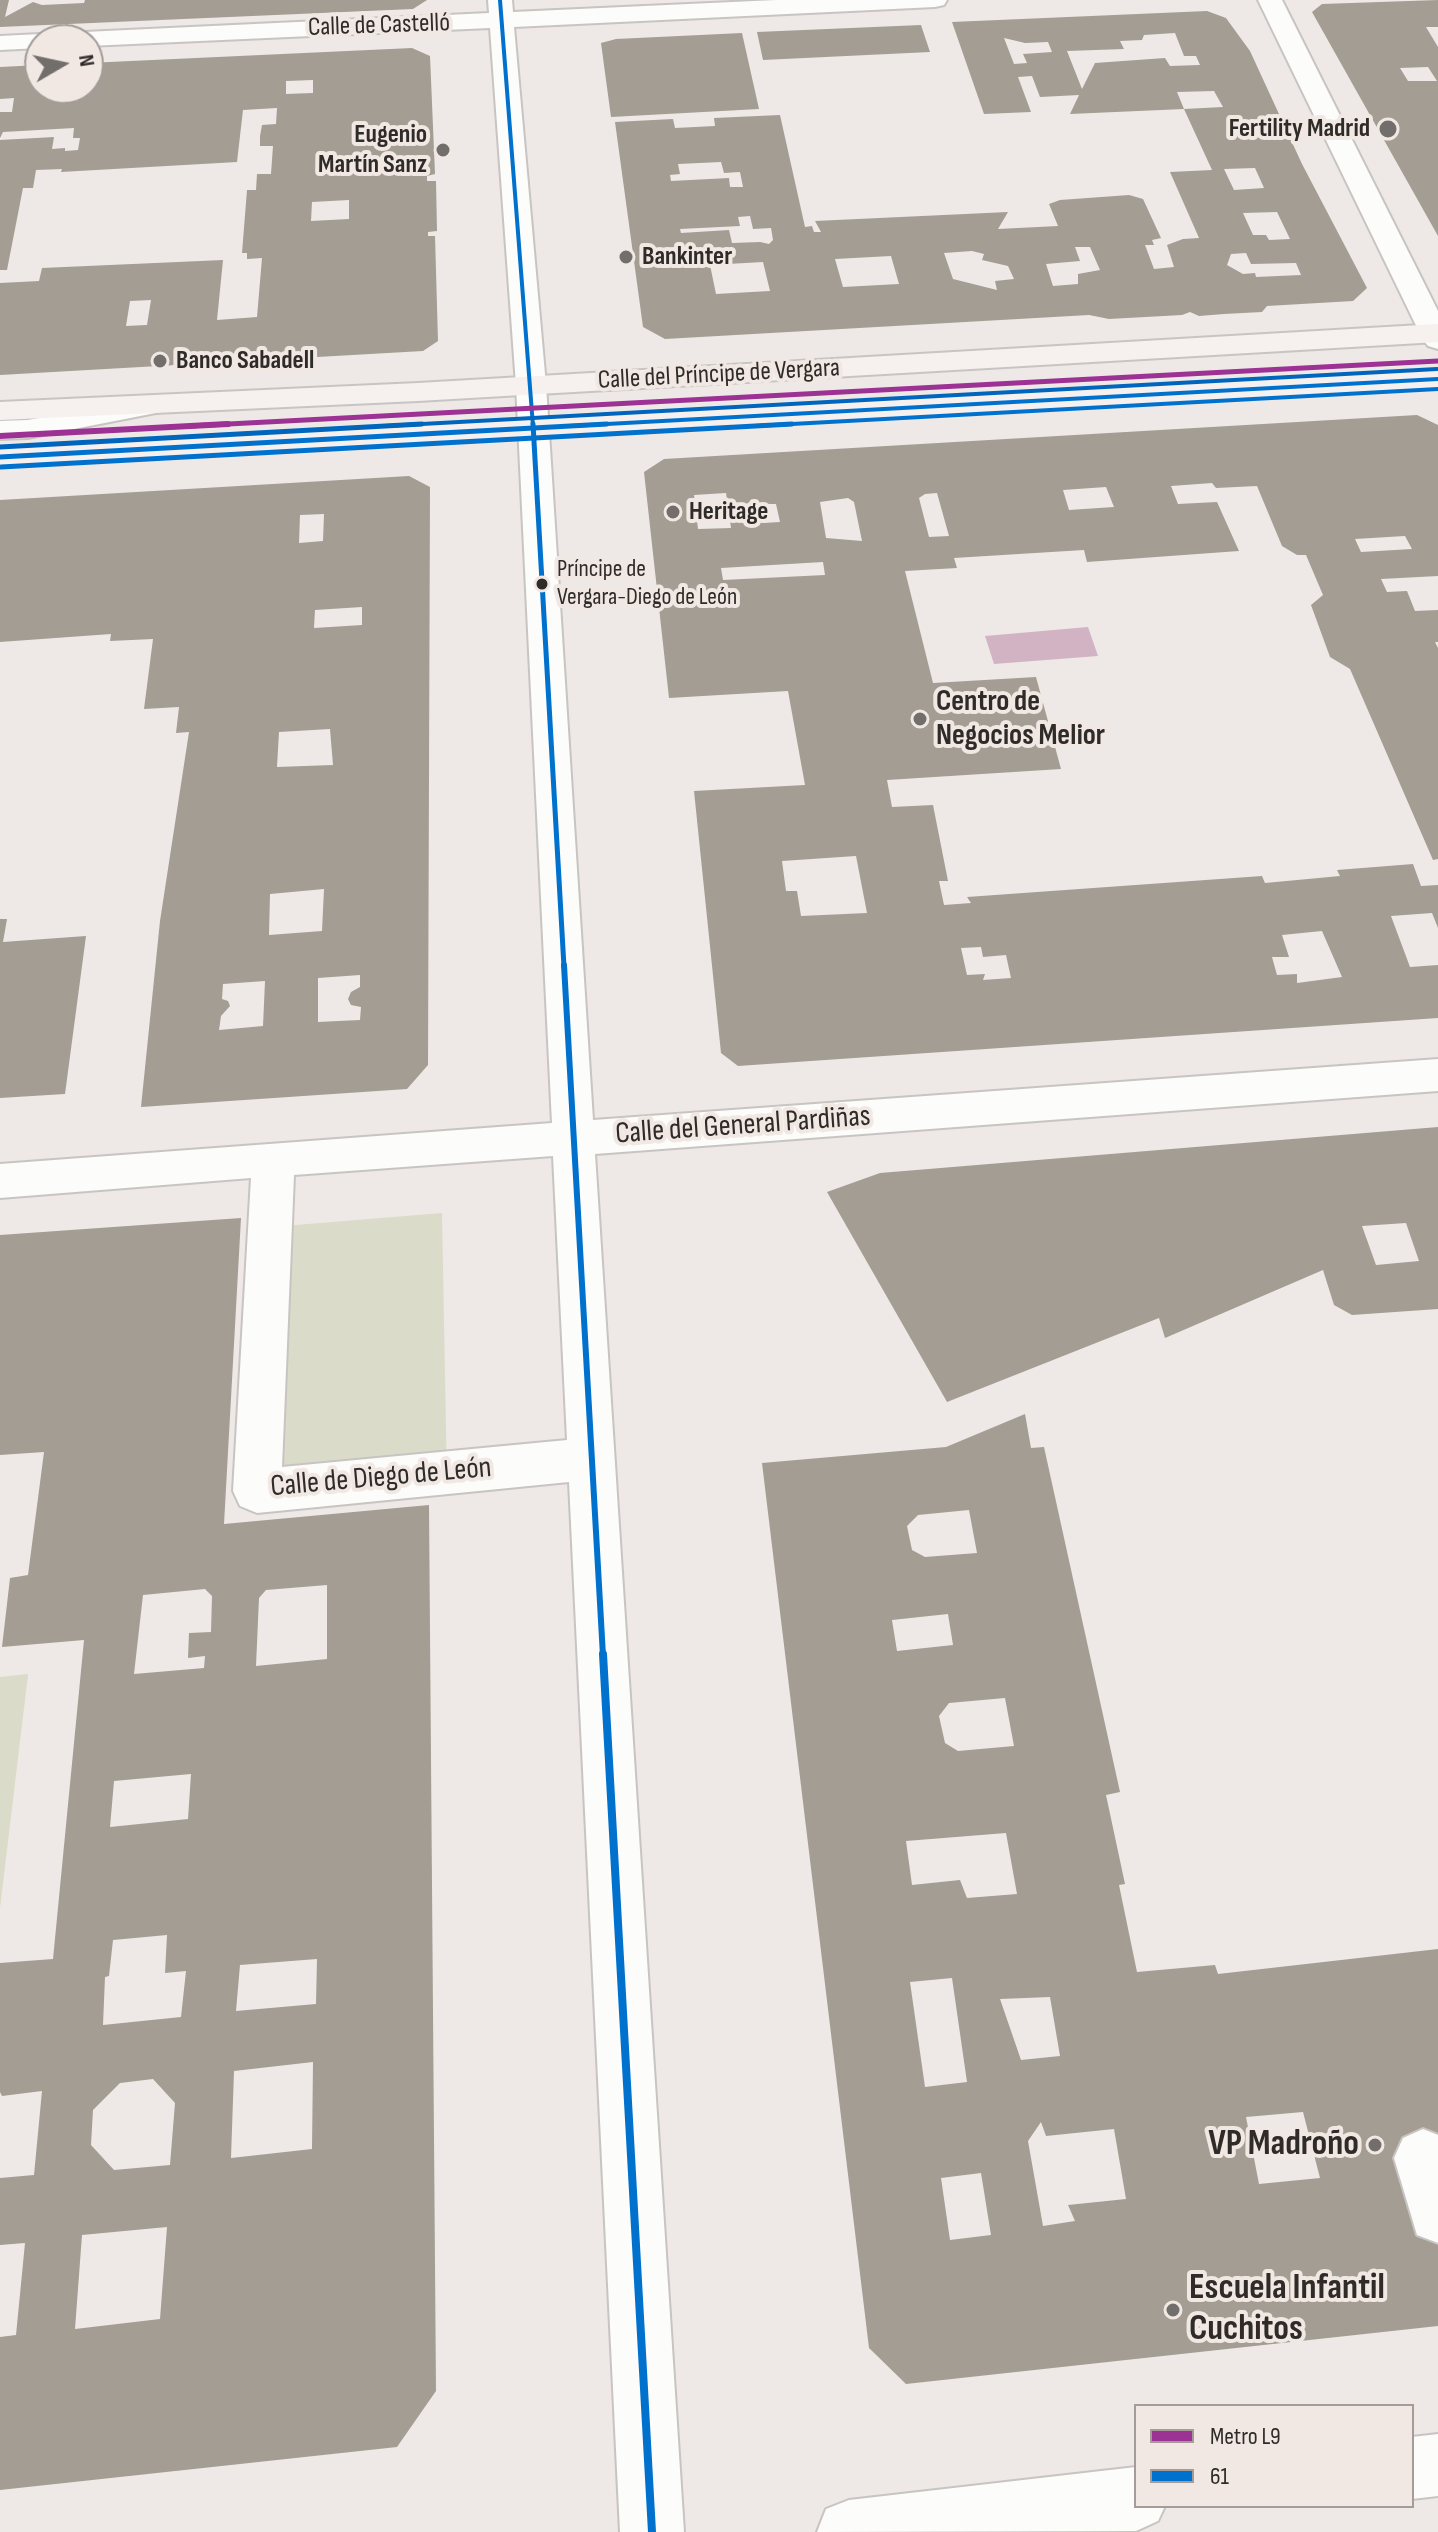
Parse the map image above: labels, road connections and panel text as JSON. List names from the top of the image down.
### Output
{
  "streets": {
    "main road": ["Calle del Príncipe de Vergara"],
    "street": ["Calle de Castelló", "Calle del General Pardiñas", "Calle de Diego de León"]
  },
  "crossings": [
    ["Calle del General Pardiñas", "Calle de Diego de León"]
  ],
  "places": [
    "Fertility Madrid",
    "Eugenio Martín Sanz",
    "Bankinter",
    "Banco Sabadell",
    "Heritage",
    "Príncipe de Vergara-Diego de León",
    "Centro de Negocios Melior",
    "VP Madroño",
    "Escuela Infantil Cuchitos"
  ],
  "lines": ["transit line 61", "metro line L9"],
  "legend": ["Metro L9", "61"],
  "north": "right"
}
